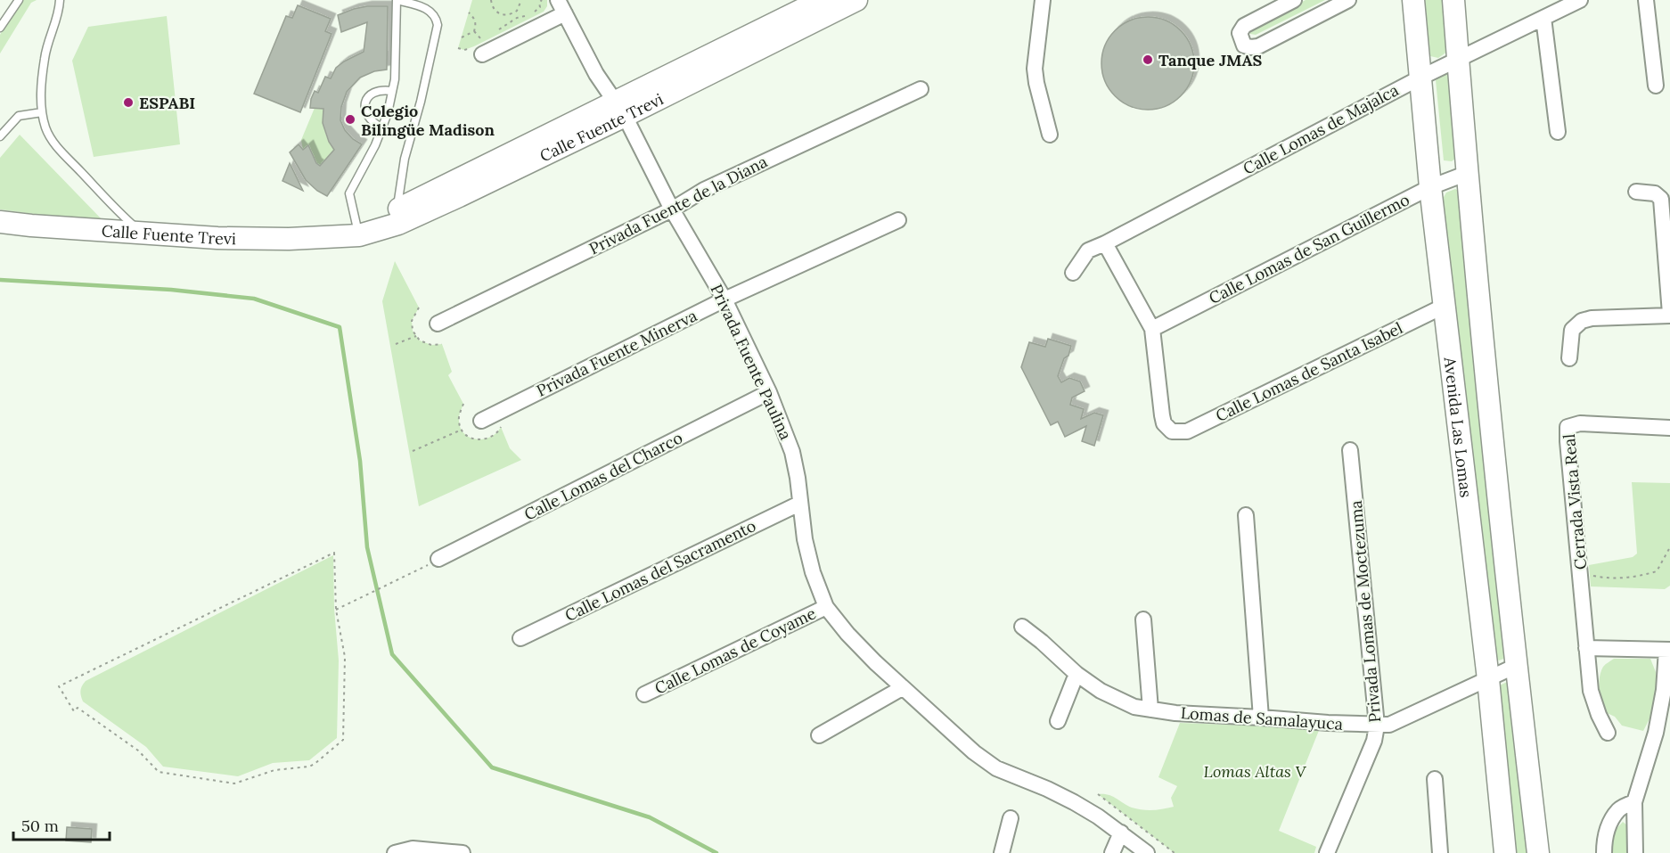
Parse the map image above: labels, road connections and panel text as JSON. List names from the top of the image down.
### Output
{
  "streets": {
    "main road": ["Calle Fuente Trevi", "Avenida Las Lomas"],
    "street": [
      "Calle Lomas de Majalca",
      "Privada Fuente de la Diana",
      "Calle Lomas de San Guillermo",
      "Privada Fuente Minerva",
      "Privada Fuente Paulina",
      "Calle Lomas de Santa Isabel",
      "Calle Lomas del Charco",
      "Cerrada Vista Real",
      "Calle Lomas del Sacramento",
      "Privada Lomas de Moctezuma",
      "Calle Lomas de Coyame",
      "Lomas de Samalayuca"
    ]
  },
  "crossings": [
    ["Calle Fuente Trevi", "Privada Fuente Paulina"],
    ["Calle Lomas de Majalca", "Avenida Las Lomas"],
    ["Privada Fuente de la Diana", "Privada Fuente Paulina"],
    ["Calle Lomas de San Guillermo", "Calle Lomas de Santa Isabel"],
    ["Calle Lomas de San Guillermo", "Avenida Las Lomas"],
    ["Privada Fuente Minerva", "Privada Fuente Paulina"],
    ["Privada Fuente Paulina", "Calle Lomas del Charco"],
    ["Privada Fuente Paulina", "Calle Lomas del Sacramento"],
    ["Privada Fuente Paulina", "Calle Lomas de Coyame"],
    ["Calle Lomas de Santa Isabel", "Avenida Las Lomas"],
    ["Avenida Las Lomas", "Lomas de Samalayuca"],
    ["Privada Lomas de Moctezuma", "Lomas de Samalayuca"]
  ],
  "parks": ["Lomas Altas V"],
  "places": ["Tanque JMAS", "ESPABI", "Colegio Bilingüe Madison"],
  "scale_bar": "50 m"
}
